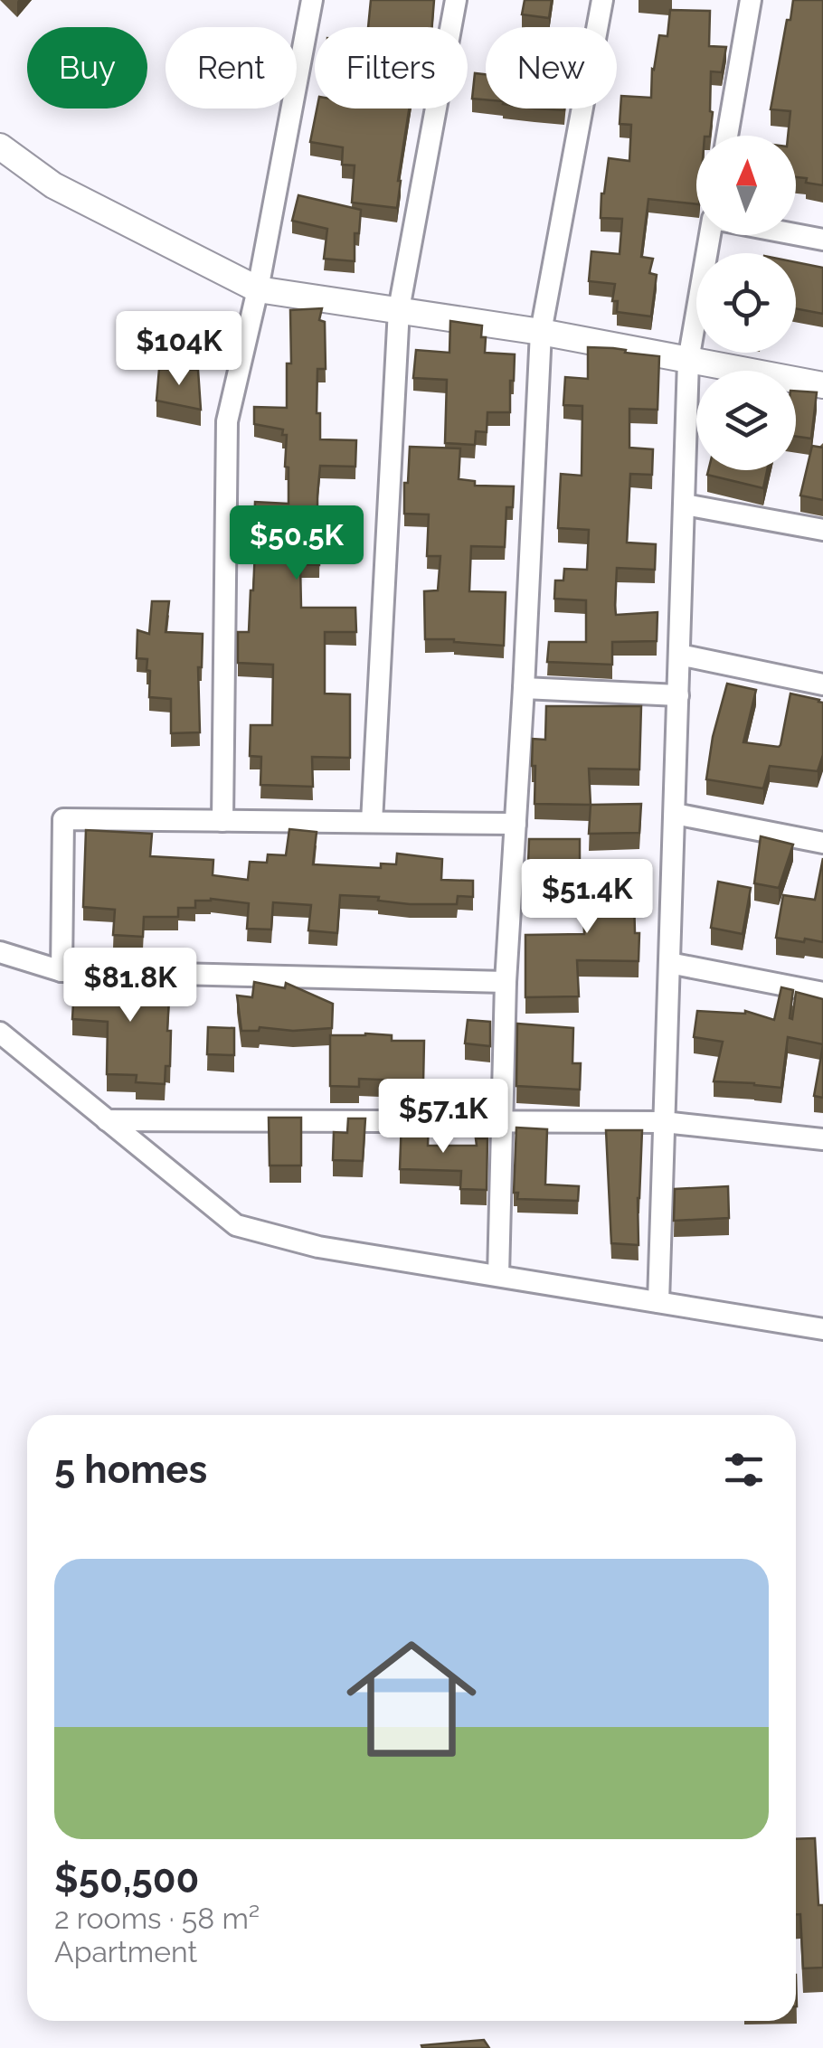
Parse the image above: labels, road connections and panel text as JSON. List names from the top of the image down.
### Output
{
  "north": "top",
  "page": {
    "chip": [
      "Buy",
      "Rent",
      "Filters",
      "New"
    ],
    "price": [
      "$104K",
      "$50.5K",
      "$51.4K",
      "$81.8K",
      "$57.1K"
    ],
    "heading": "5 homes",
    "list": [
      {
        "name": "$50,500",
        "note": "2 rooms · 58 m² · Apartment"
      }
    ]
  }
}
